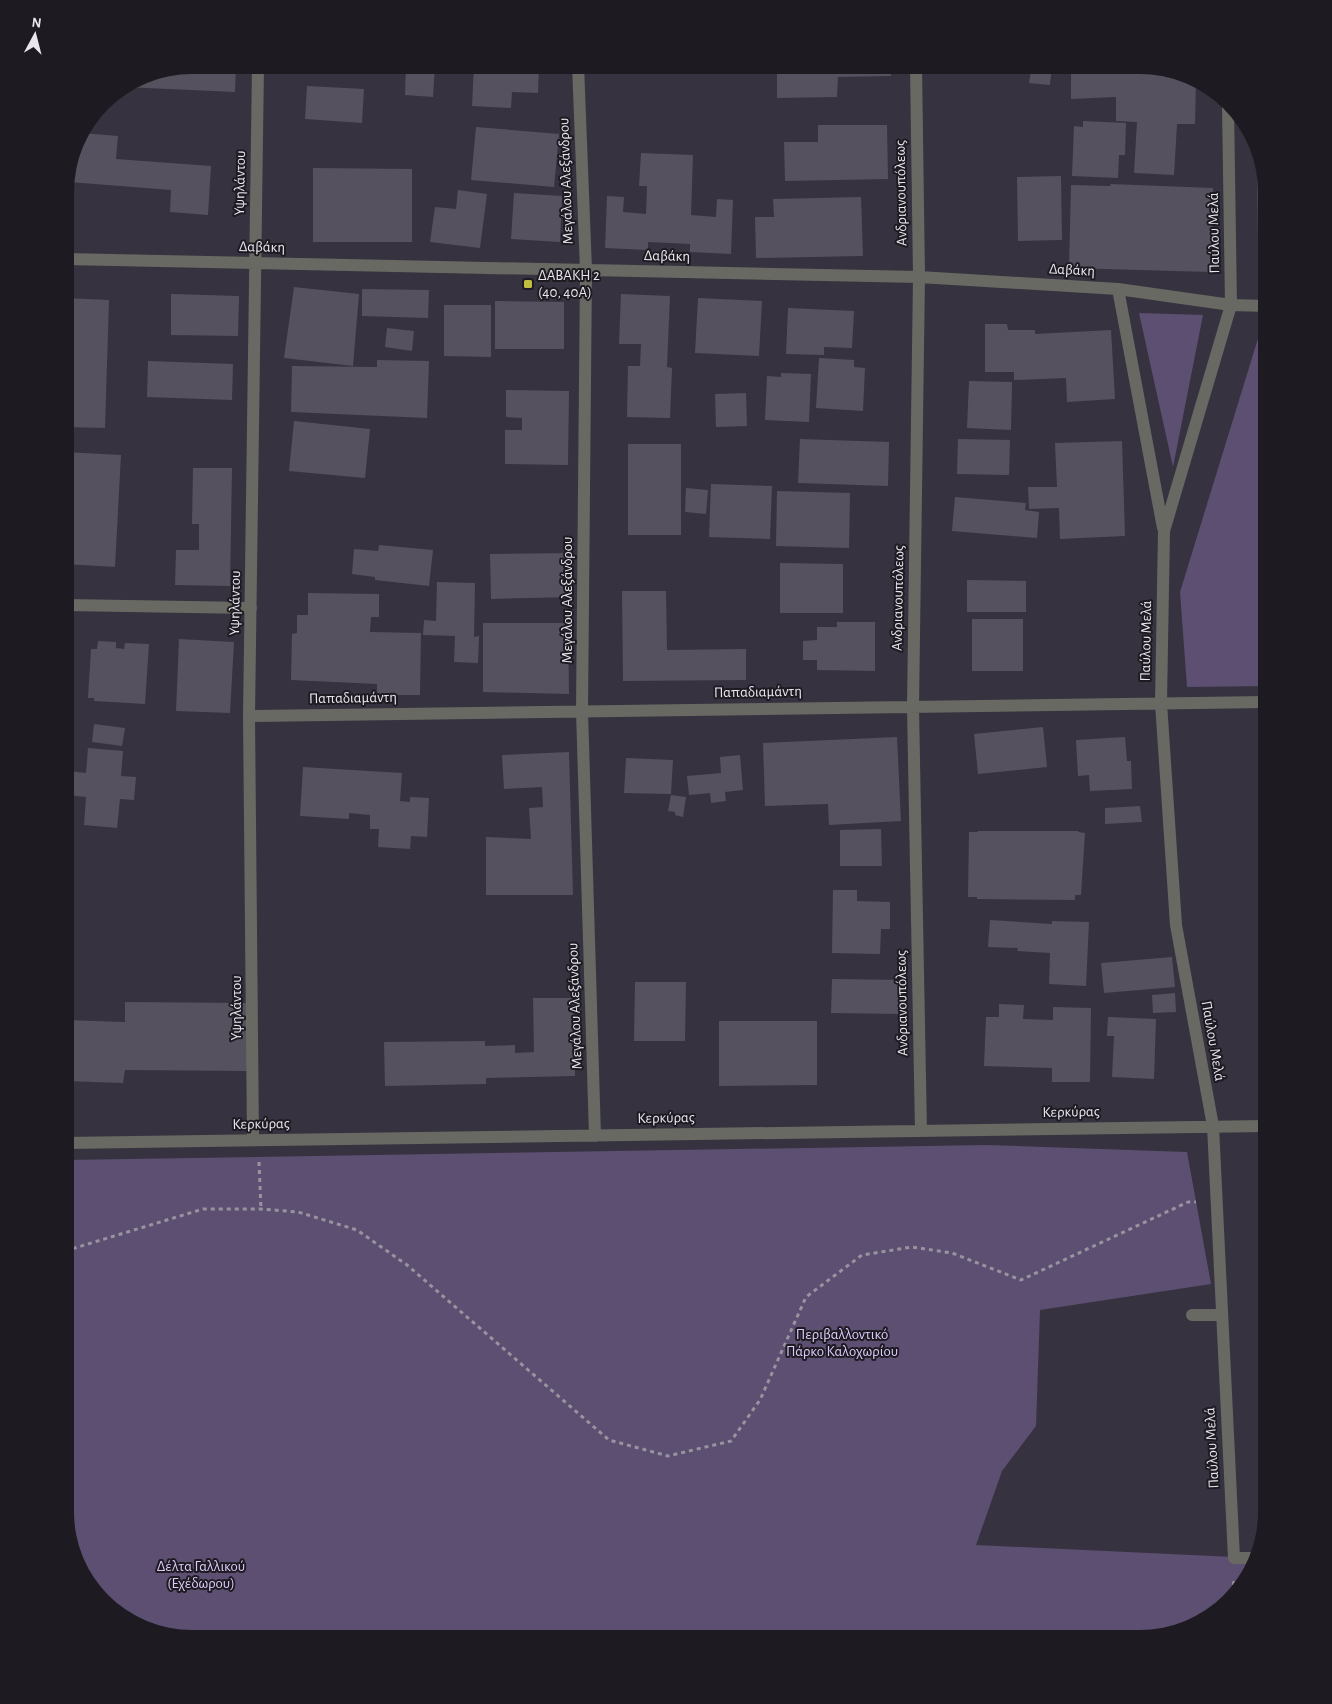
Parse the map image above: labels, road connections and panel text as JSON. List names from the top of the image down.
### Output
{
  "streets": {
    "street": [
      "Μεγάλου Αλεξάνδρου",
      "Υψηλάντου",
      "Ανδριανουπόλεως",
      "Παύλου Μελά",
      "Δαβάκη",
      "Παπαδιαμάντη",
      "Κερκύρας"
    ]
  },
  "crossings": [
    ["Μεγάλου Αλεξάνδρου", "Δαβάκη"],
    ["Μεγάλου Αλεξάνδρου", "Παπαδιαμάντη"],
    ["Μεγάλου Αλεξάνδρου", "Κερκύρας"],
    ["Υψηλάντου", "Δαβάκη"],
    ["Υψηλάντου", "Παπαδιαμάντη"],
    ["Υψηλάντου", "Κερκύρας"],
    ["Ανδριανουπόλεως", "Δαβάκη"],
    ["Ανδριανουπόλεως", "Παπαδιαμάντη"],
    ["Ανδριανουπόλεως", "Κερκύρας"],
    ["Παύλου Μελά", "Δαβάκη"],
    ["Παύλου Μελά", "Παπαδιαμάντη"],
    ["Παύλου Μελά", "Κερκύρας"]
  ],
  "parks": ["Περιβαλλοντικό Πάρκο Καλοχωρίου", "Δέλτα Γαλλικού (Εχέδωρου)"],
  "places": {
    "transit": ["ΔΑΒΑΚΗ 2 (40, 40Α)"]
  },
  "north": "top"
}
